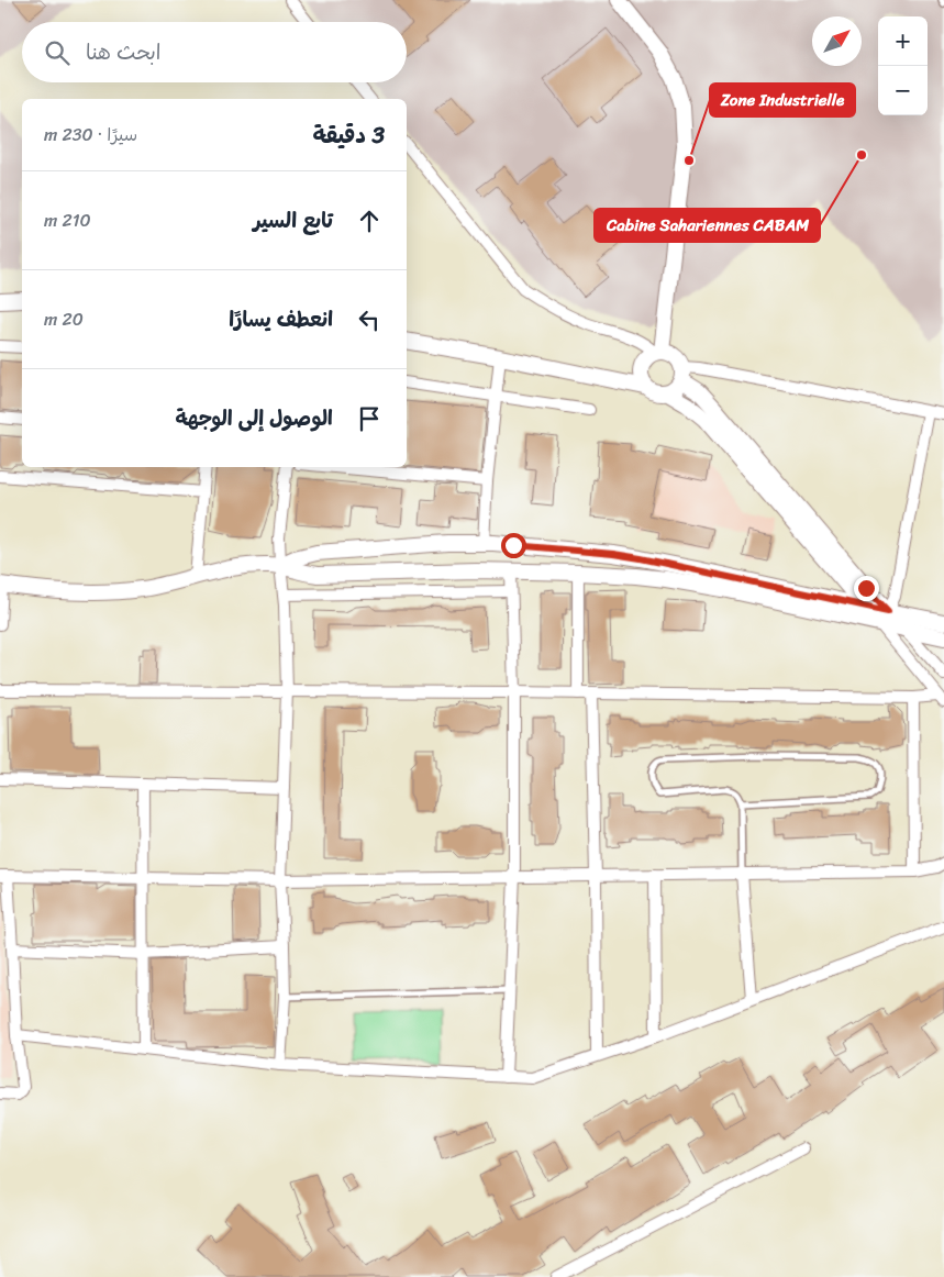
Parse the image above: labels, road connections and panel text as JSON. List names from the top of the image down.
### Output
{
  "places": ["Cabine Sahariennes CABAM", "Zone Industrielle"],
  "north": "top right",
  "page": {
    "map_buttons": ["+", "−"],
    "search": "ابحث هنا",
    "heading": ["3 دقيقة", "سيرًا · 230 m"],
    "list": [
      ["تابع السير", "210 m"],
      ["انعطف يسارًا", "20 m"],
      "الوصول إلى الوجهة"
    ]
  }
}
